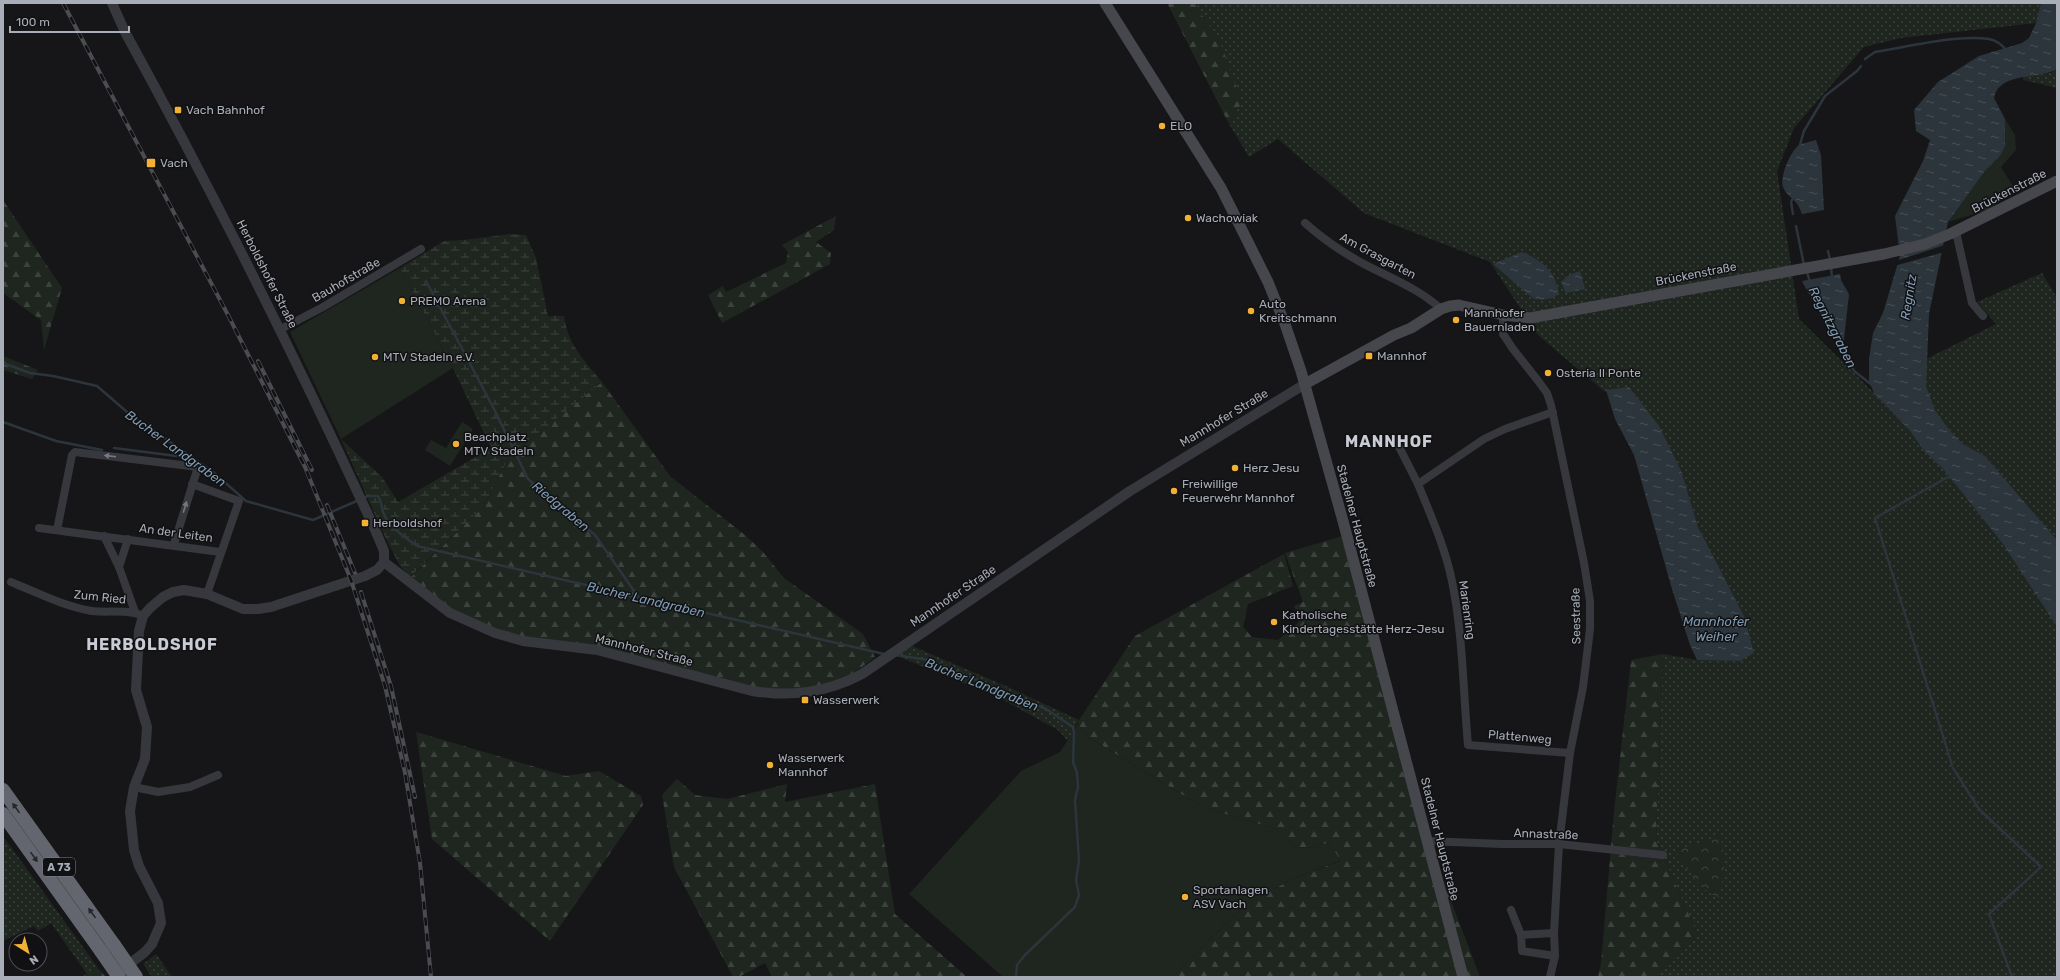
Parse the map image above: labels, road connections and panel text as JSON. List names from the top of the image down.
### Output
{
  "streets": {
    "highway": ["A 73"],
    "main road": ["Brückenstraße", "Mannhofer Straße", "Stadelner Hauptstraße"],
    "street": [
      "Am Grasgarten",
      "Herboldshofer Straße",
      "Bauhofstraße",
      "An der Leiten",
      "Zum Ried",
      "Marienring",
      "Seestraße",
      "Plattenweg",
      "Annastraße"
    ]
  },
  "crossings": [
    ["Brückenstraße", "Mannhofer Straße"],
    ["Brückenstraße", "Seestraße"],
    ["Am Grasgarten", "Mannhofer Straße"],
    ["Herboldshofer Straße", "Bauhofstraße"],
    ["Herboldshofer Straße", "Mannhofer Straße"],
    ["Mannhofer Straße", "Stadelner Hauptstraße"],
    ["Mannhofer Straße", "Seestraße"],
    ["Stadelner Hauptstraße", "Annastraße"],
    ["Marienring", "Plattenweg"],
    ["Seestraße", "Plattenweg"],
    ["Seestraße", "Annastraße"]
  ],
  "districts": ["MANNHOF", "HERBOLDSHOF"],
  "water": [
    "Regnitz",
    "Regnitzgraben",
    "Bucher Landgraben",
    "Riedgraben",
    "Mannhofer Weiher"
  ],
  "places": {
    "transit": [
      "Vach Bahnhof",
      "Vach",
      "Mannhof",
      "Herboldshof",
      "Wasserwerk"
    ],
    "other": [
      "ELO",
      "Wachowiak",
      "PREMO Arena",
      "Auto Kreitschmann",
      "Mannhofer Bauernladen",
      "MTV Stadeln e.V.",
      "Osteria Il Ponte",
      "Beachplatz MTV Stadeln",
      "Herz Jesu",
      "Freiwillige Feuerwehr Mannhof",
      "Katholische Kindertagesstätte Herz-Jesu",
      "Wasserwerk Mannhof",
      "Sportanlagen ASV Vach"
    ]
  },
  "scale_bar": "100 m",
  "north": "bottom right"
}
